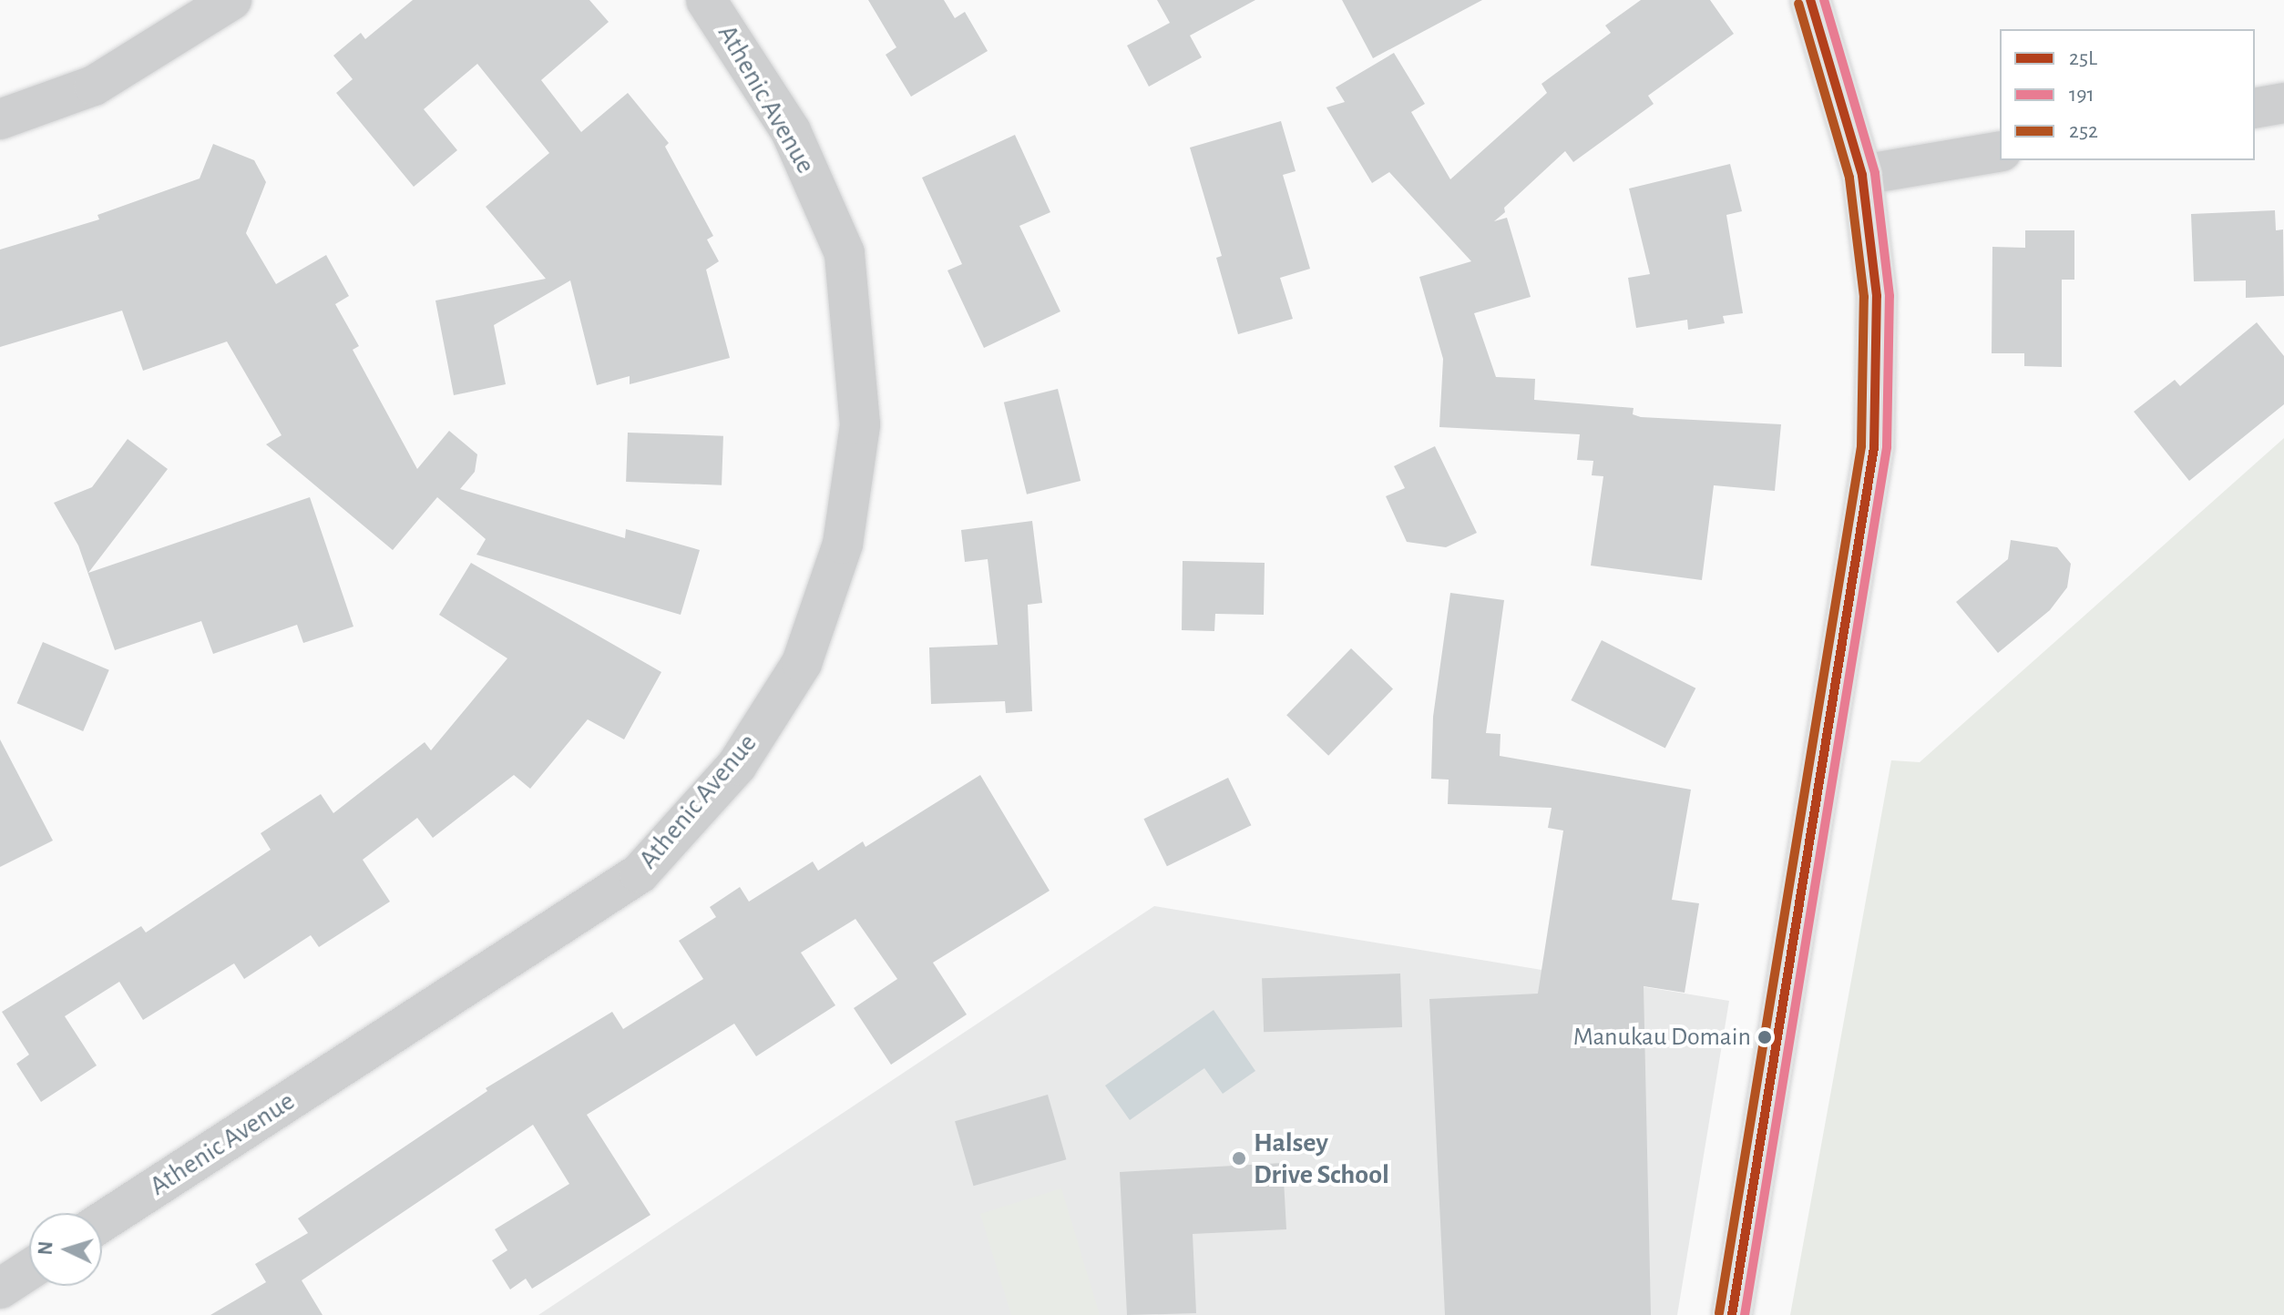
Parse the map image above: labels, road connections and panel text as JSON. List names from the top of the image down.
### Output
{
  "streets": {
    "street": ["Athenic Avenue"]
  },
  "places": ["Manukau Domain", "Halsey Drive School"],
  "lines": ["transit line 25L", "transit line 191", "transit line 252"],
  "legend": ["25L", "191", "252"],
  "north": "left"
}
